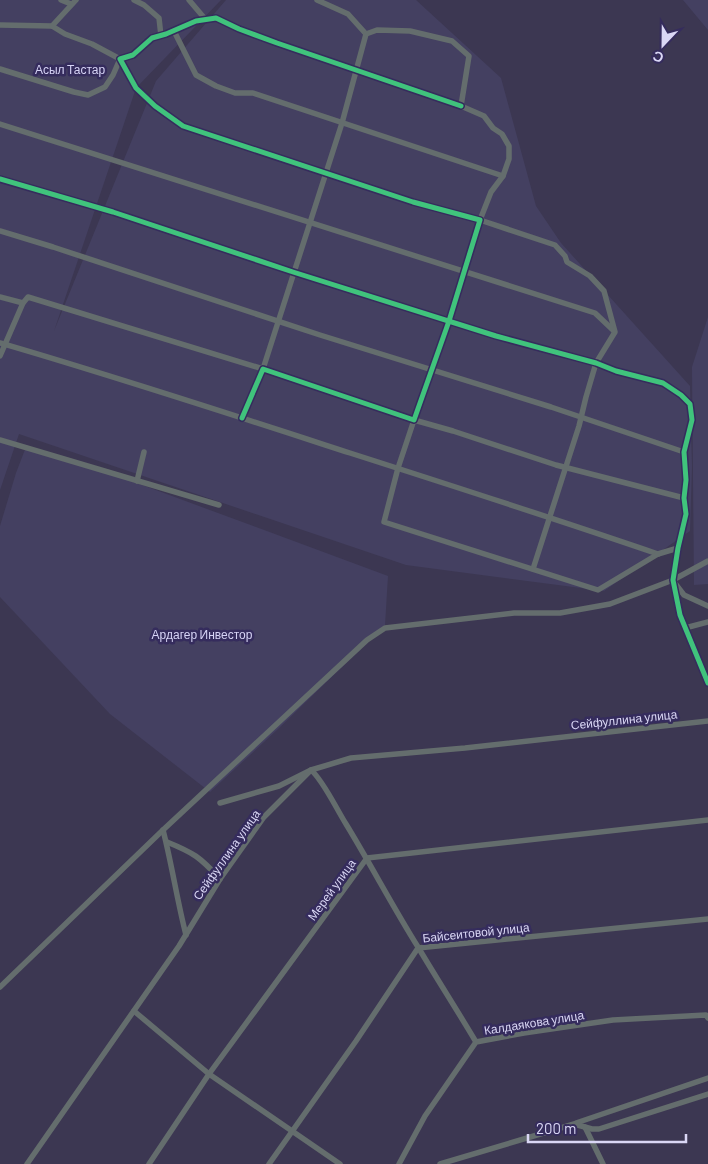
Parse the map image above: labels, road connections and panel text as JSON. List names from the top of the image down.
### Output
{
  "streets": {
    "street": [
      "Сейфуллина улица",
      "Мерей улица",
      "Байсеитовой улица",
      "Калдаякова улица"
    ]
  },
  "parks": ["Асыл Тастар", "Ардагер Инвестор"],
  "scale_bar": "200 m",
  "north": "bottom"
}
